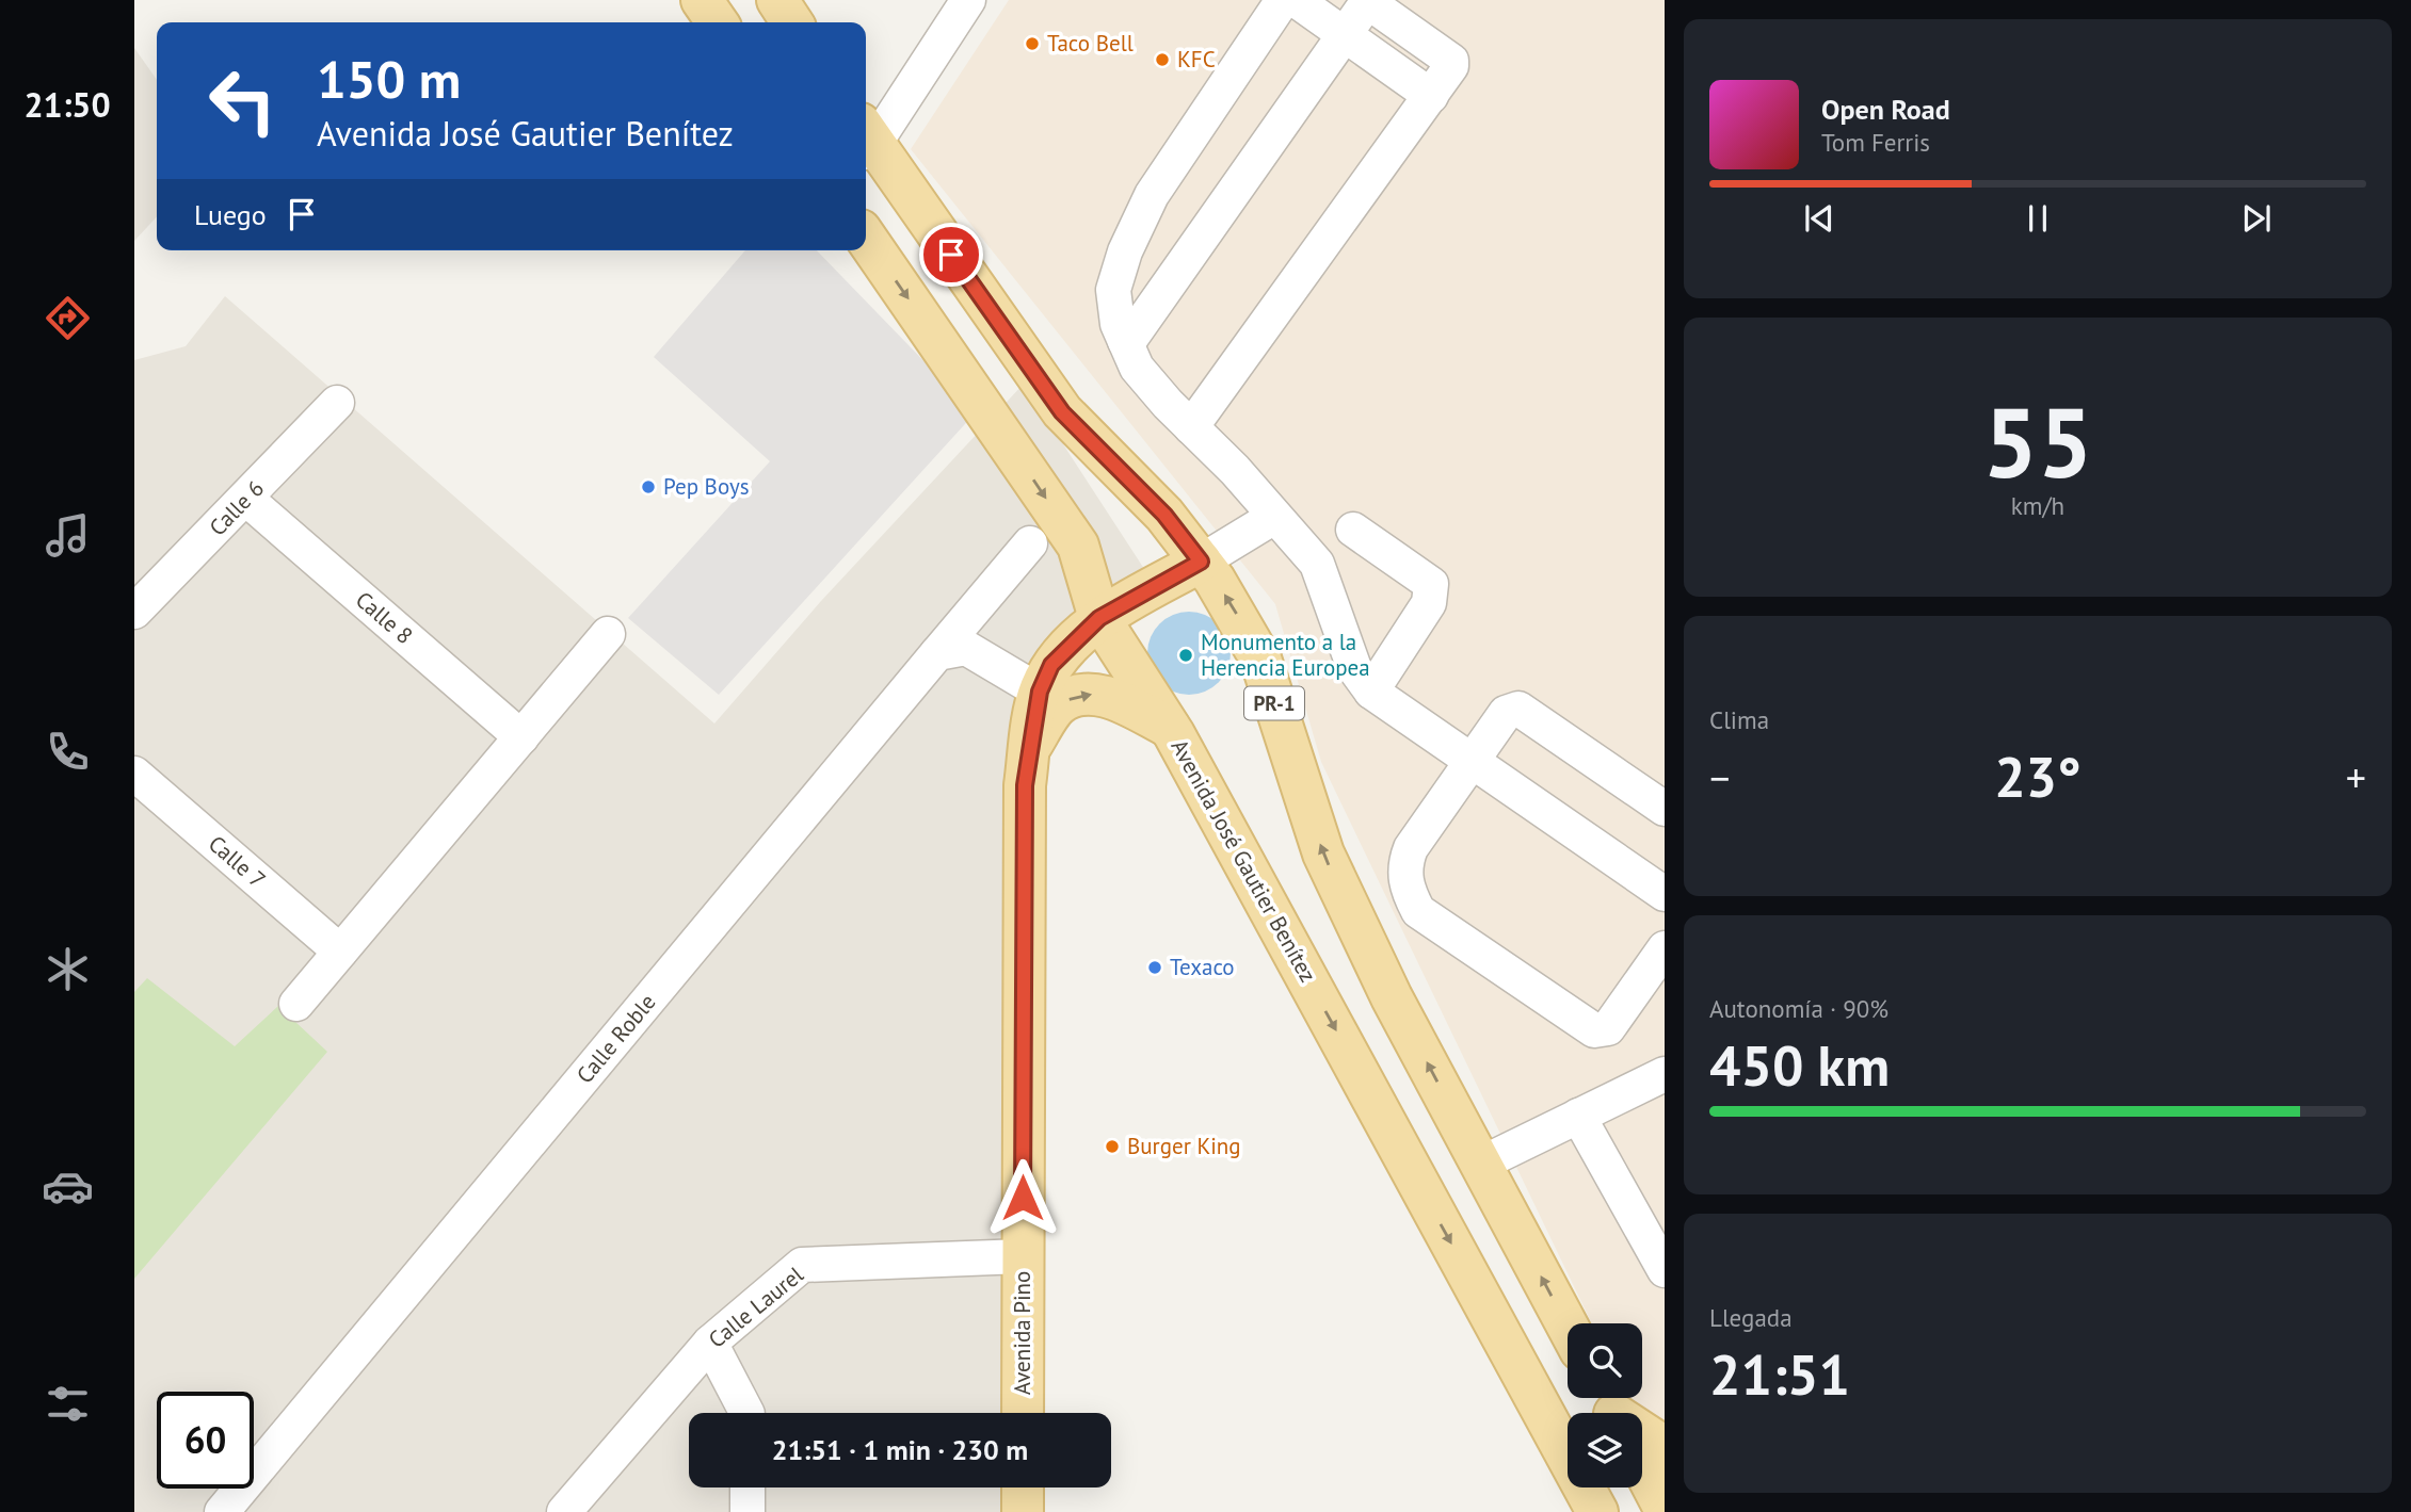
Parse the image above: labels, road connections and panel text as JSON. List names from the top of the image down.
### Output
{
  "streets": {
    "main road": ["PR-1", "Avenida José Gautier Benítez", "Avenida Pino"],
    "street": [
      "Calle 6",
      "Calle 8",
      "Calle 7",
      "Calle Roble",
      "Calle Laurel"
    ]
  },
  "crossings": [
    ["Calle 6", "Calle 8"],
    ["PR-1", "Avenida Pino"],
    ["Avenida José Gautier Benítez", "Avenida Pino"],
    ["Calle Laurel", "Avenida Pino"]
  ],
  "places": [
    "Taco Bell",
    "KFC",
    "Pep Boys",
    "Monumento a la Herencia Europea",
    "Texaco",
    "Burger King"
  ],
  "page": {
    "tabs": "21:50",
    "turn": ["150 m", "Avenida José Gautier Benítez"],
    "song": ["Open Road", "Tom Ferris"],
    "then": "Luego",
    "tile": [
      ["55", "km/h"],
      "Clima",
      ["Autonomía · 90%", "450 km"],
      ["Llegada", "21:51"]
    ],
    "heat": ["−", "23°", "+"],
    "limit": "60",
    "trip": "21:51 · 1 min · 230 m"
  }
}
